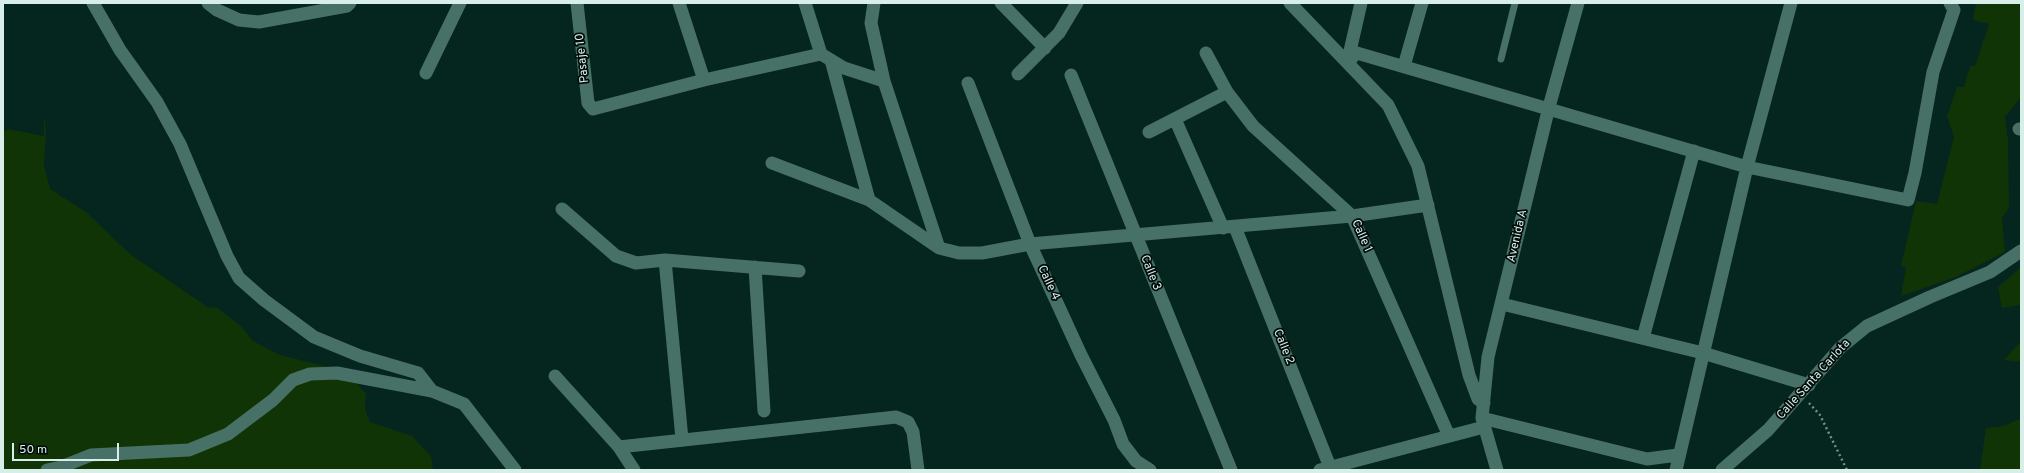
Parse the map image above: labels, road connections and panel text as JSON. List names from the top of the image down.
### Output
{
  "streets": {
    "street": [
      "Pasaje 10",
      "Calle 1",
      "Avenida A",
      "Calle 3",
      "Calle 4",
      "Calle 2",
      "Calle Santa Carlota"
    ]
  },
  "scale_bar": "50 m"
}
